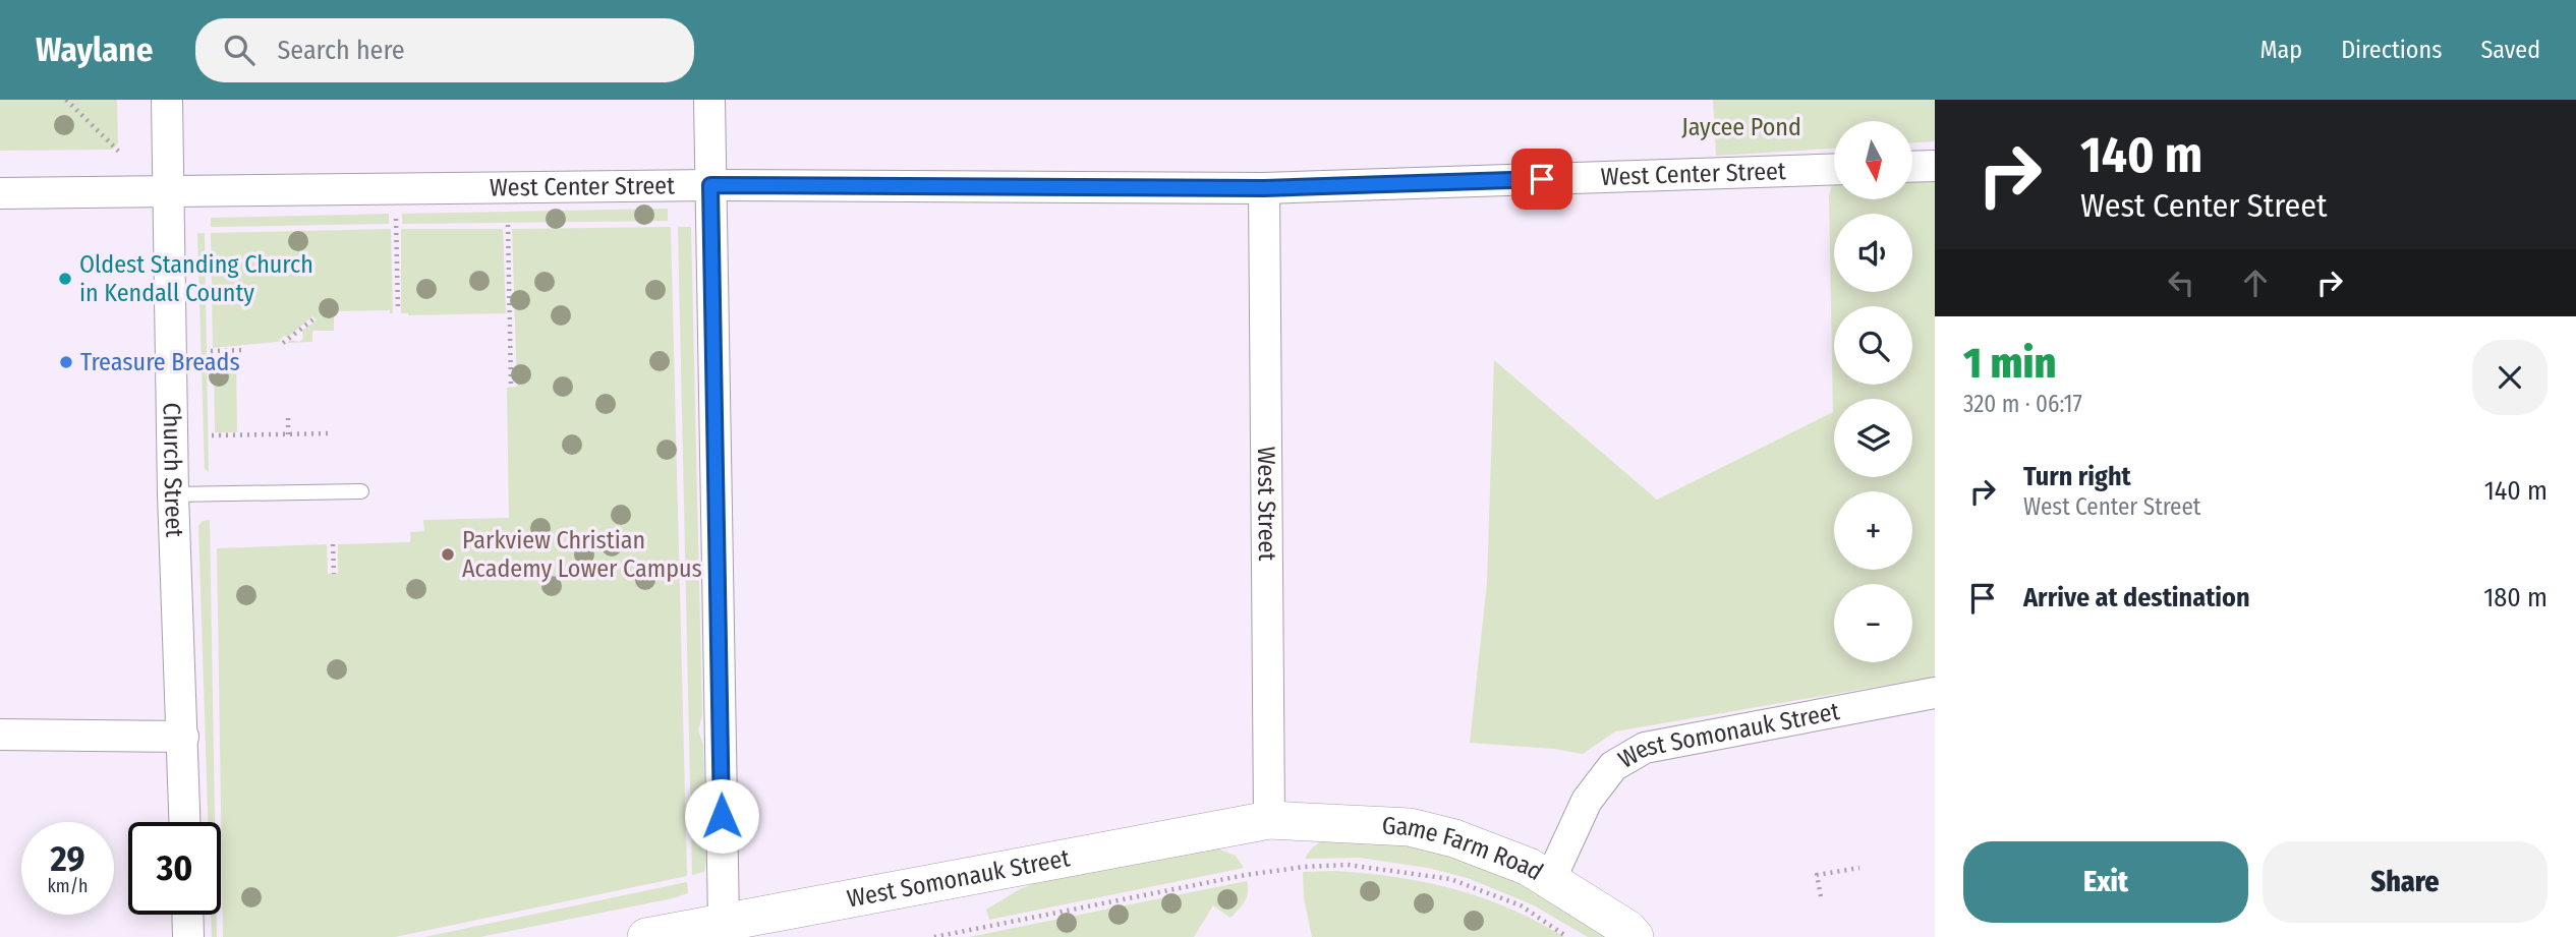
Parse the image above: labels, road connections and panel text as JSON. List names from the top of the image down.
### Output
{
  "streets": {
    "street": [
      "West Center Street",
      "Church Street",
      "West Street",
      "West Somonauk Street",
      "Game Farm Road"
    ]
  },
  "crossings": [
    ["West Center Street", "Church Street"],
    ["West Center Street", "West Street"],
    ["West Street", "West Somonauk Street"],
    ["West Street", "Game Farm Road"],
    ["West Somonauk Street", "Game Farm Road"]
  ],
  "parks": ["Jaycee Pond"],
  "places": ["Oldest Standing Church in Kendall County", "Treasure Breads", "Parkview Christian Academy Lower Campus"],
  "north": "bottom",
  "page": {
    "header": "Waylane",
    "search": "Search here",
    "nav": ["Map", "Directions", "Saved"],
    "turn": ["140 m", "West Center Street"],
    "map_buttons": ["+", "−"],
    "heading": ["1 min", "320 m · 06:17"],
    "list": [
      {
        "name": "Turn right",
        "note": "West Center Street",
        "value": "140 m"
      },
      {
        "name": "Arrive at destination",
        "value": "180 m"
      }
    ],
    "speed": "29 km/h",
    "limit": "30",
    "buttons": ["Exit", "Share"]
  }
}
